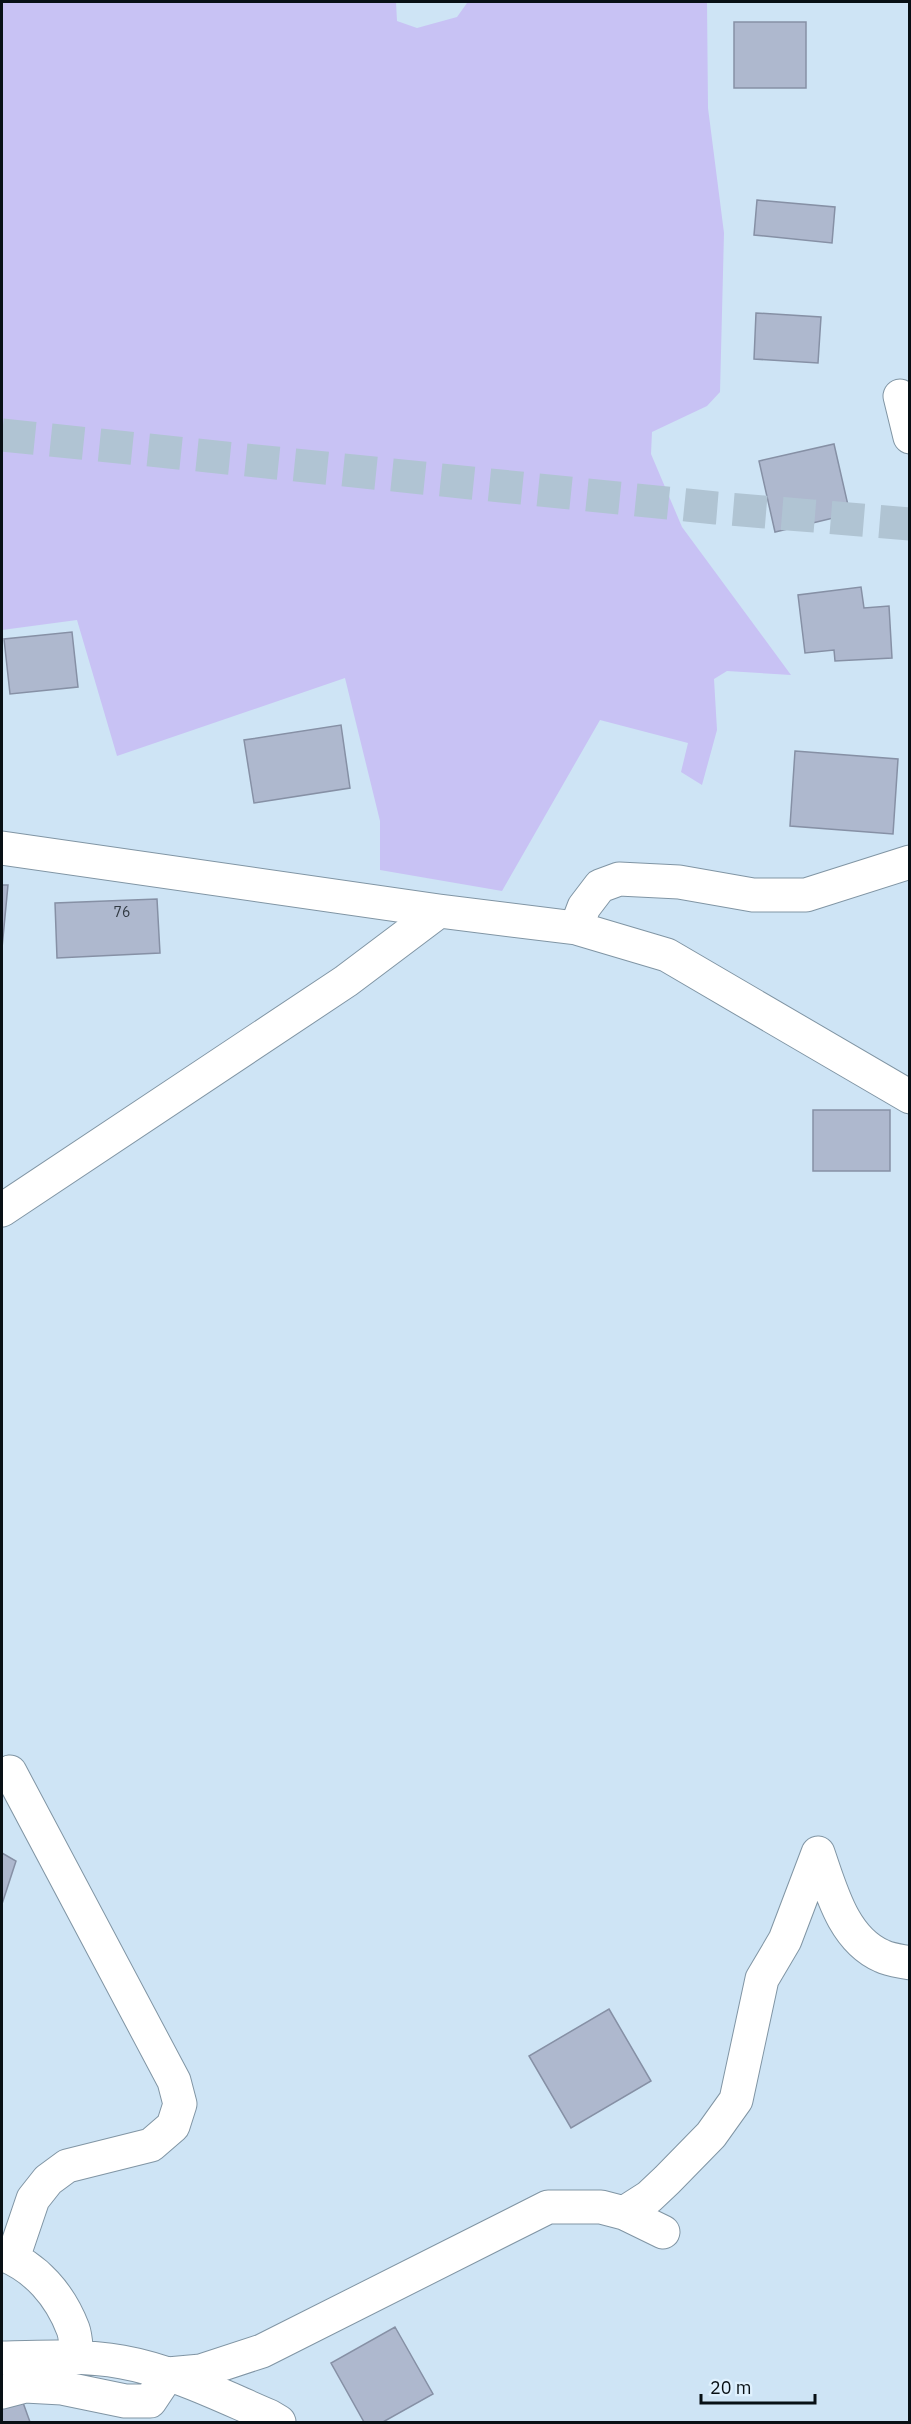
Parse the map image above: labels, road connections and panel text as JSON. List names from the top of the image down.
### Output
{
  "house_numbers": ["76"],
  "scale_bar": "20 m"
}
